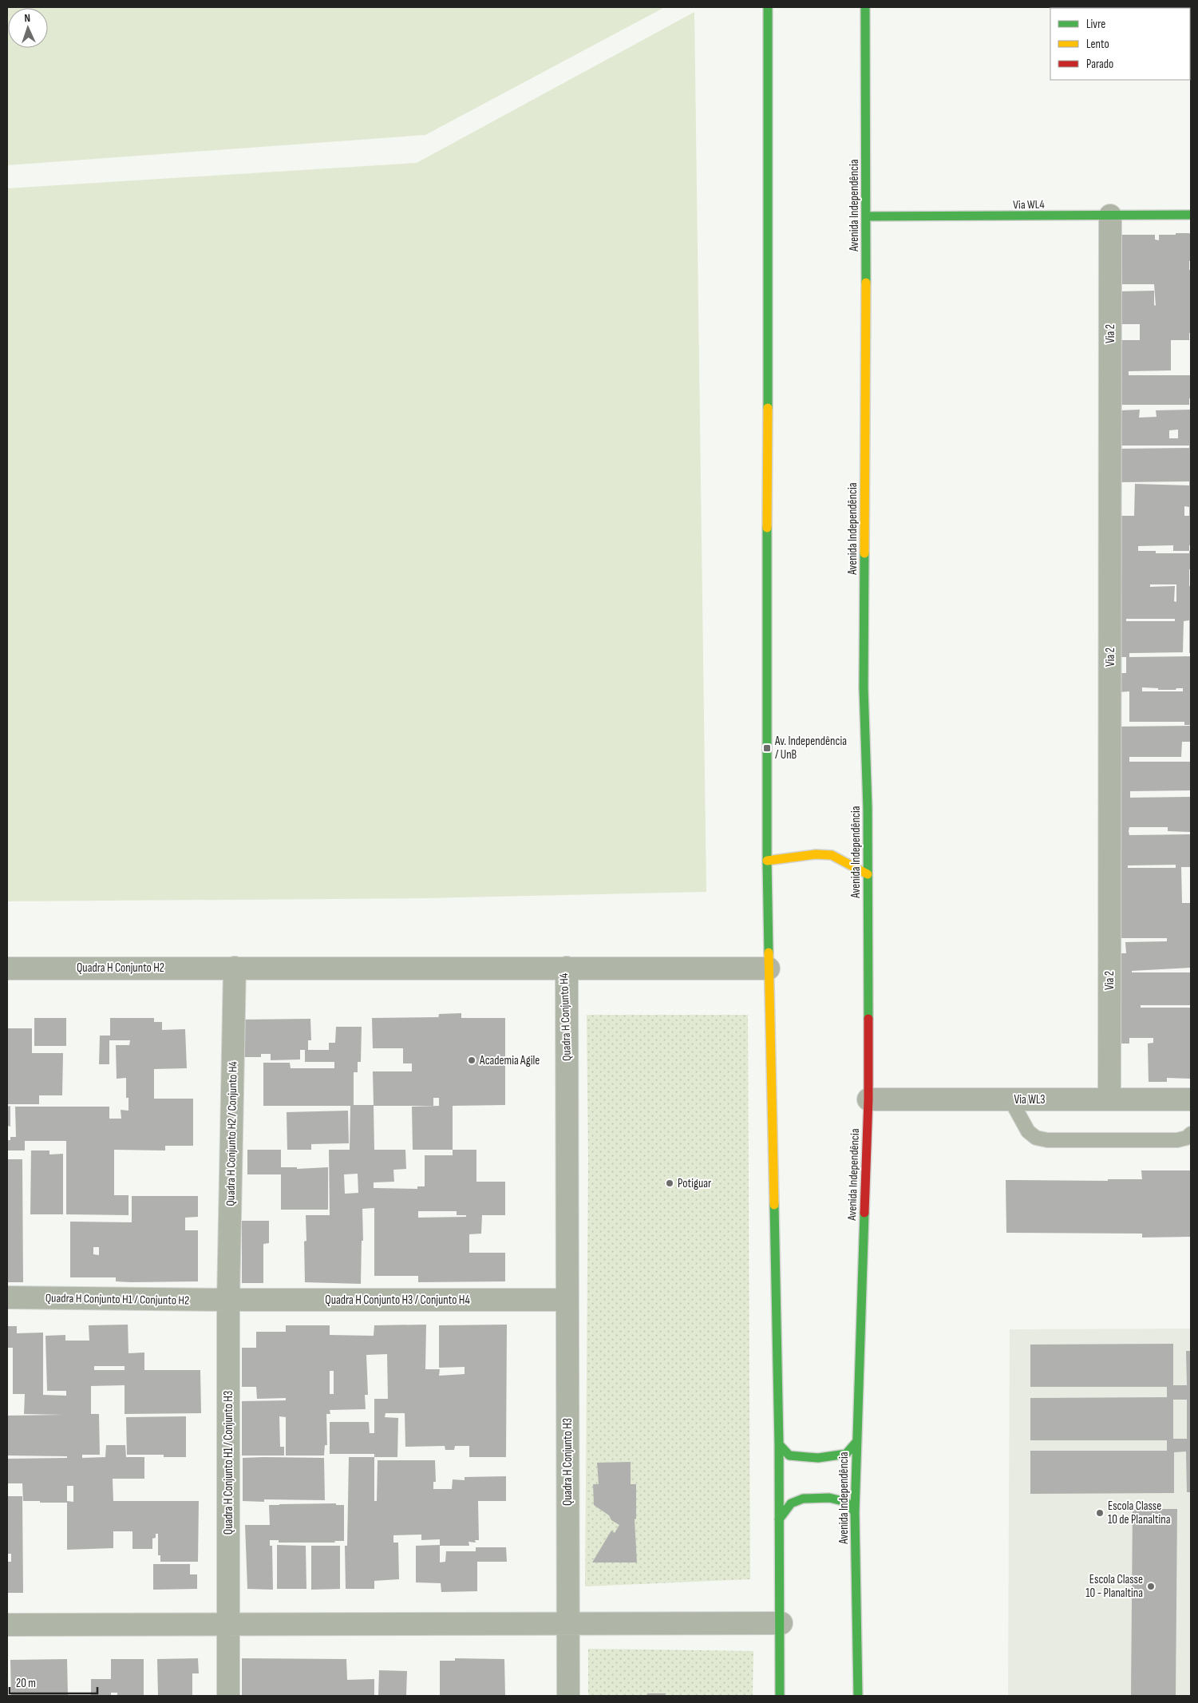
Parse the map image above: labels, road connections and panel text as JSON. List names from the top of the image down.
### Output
{
  "streets": {
    "main road": ["Via WL4", "Avenida Independência"],
    "street": [
      "Via 2",
      "Quadra H Conjunto H2",
      "Quadra H Conjunto H4",
      "Via WL3",
      "Quadra H Conjunto H2 / Conjunto H4",
      "Quadra H Conjunto H1 / Conjunto H2",
      "Quadra H Conjunto H3 / Conjunto H4",
      "Quadra H Conjunto H3",
      "Quadra H Conjunto H1 / Conjunto H3"
    ]
  },
  "crossings": [
    ["Via WL4", "Avenida Independência"],
    ["Via WL4", "Via 2"],
    ["Avenida Independência", "Via WL3"],
    ["Via 2", "Via WL3"],
    ["Quadra H Conjunto H2", "Quadra H Conjunto H4"],
    ["Quadra H Conjunto H2", "Quadra H Conjunto H2 / Conjunto H4"],
    ["Quadra H Conjunto H4", "Quadra H Conjunto H2 / Conjunto H4"],
    ["Quadra H Conjunto H4", "Quadra H Conjunto H3 / Conjunto H4"],
    ["Quadra H Conjunto H4", "Quadra H Conjunto H3"],
    ["Quadra H Conjunto H2 / Conjunto H4", "Quadra H Conjunto H1 / Conjunto H2"],
    ["Quadra H Conjunto H2 / Conjunto H4", "Quadra H Conjunto H3 / Conjunto H4"],
    ["Quadra H Conjunto H2 / Conjunto H4", "Quadra H Conjunto H1 / Conjunto H3"],
    ["Quadra H Conjunto H1 / Conjunto H2", "Quadra H Conjunto H3 / Conjunto H4"],
    ["Quadra H Conjunto H1 / Conjunto H2", "Quadra H Conjunto H1 / Conjunto H3"],
    ["Quadra H Conjunto H3 / Conjunto H4", "Quadra H Conjunto H3"],
    ["Quadra H Conjunto H3 / Conjunto H4", "Quadra H Conjunto H1 / Conjunto H3"]
  ],
  "places": {
    "transit": ["Av. Independência / UnB"],
    "other": [
      "Academia Agile",
      "Potiguar",
      "Escola Classe 10 de Planaltina",
      "Escola Classe 10 - Planaltina"
    ]
  },
  "legend": ["Livre", "Lento", "Parado"],
  "scale_bar": "20 m",
  "north": "top"
}
